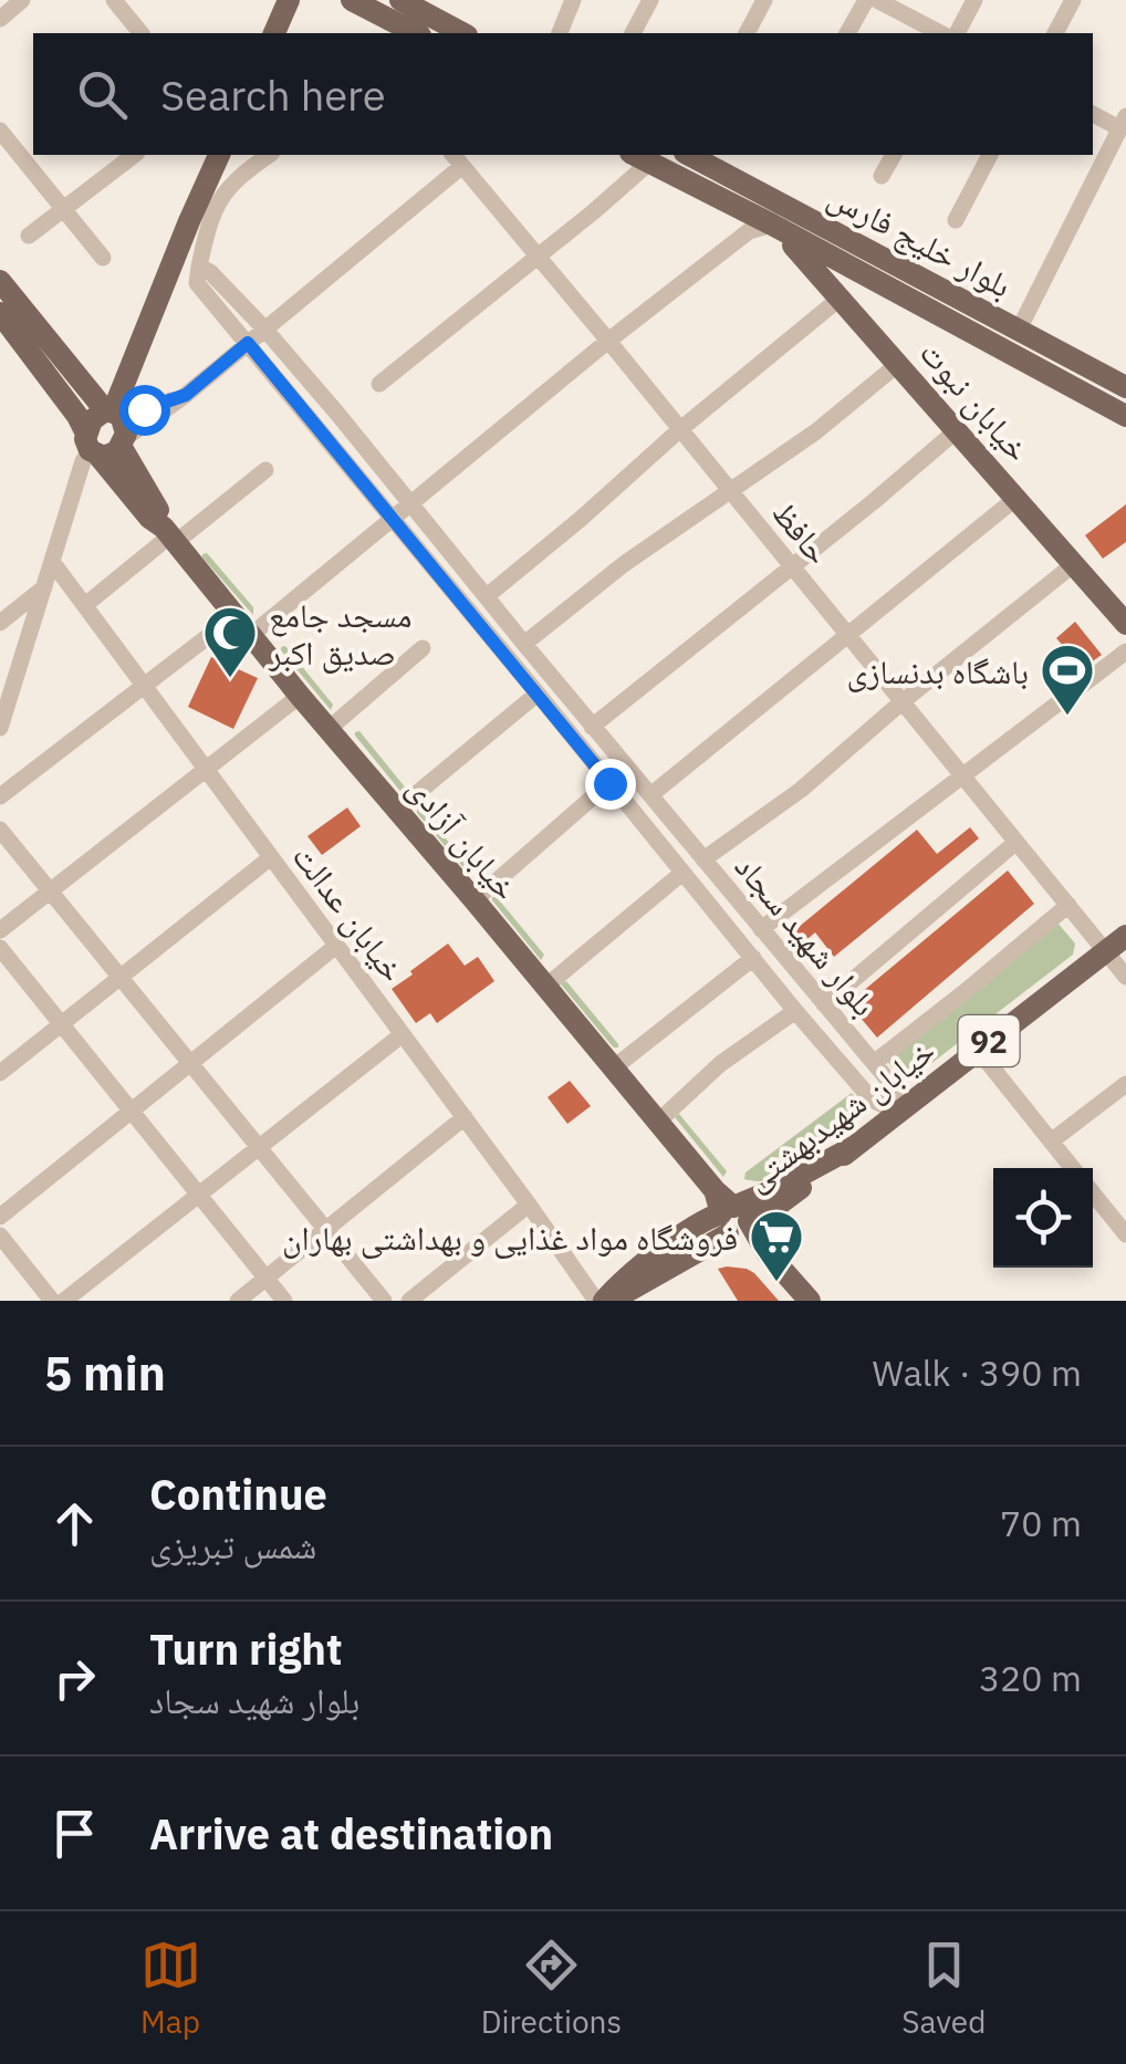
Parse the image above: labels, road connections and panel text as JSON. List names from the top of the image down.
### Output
{
  "streets": {
    "main road": [
      "بلوار خلیج فارس",
      "خیابان نبوت",
      "خیابان آزادی",
      "92",
      "خیابان شهیدبهشتی"
    ],
    "street": ["حافظ", "خیابان عدالت", "بلوار شهید سجاد"]
  },
  "crossings": [
    ["بلوار خلیج فارس", "خیابان نبوت"],
    ["حافظ", "خیابان شهیدبهشتی"],
    ["خیابان آزادی", "خیابان شهیدبهشتی"],
    ["خیابان عدالت", "خیابان شهیدبهشتی"],
    ["بلوار شهید سجاد", "خیابان شهیدبهشتی"]
  ],
  "places": {
    "mosque": ["مسجد جامع صدیق اکبر"],
    "sports": ["باشگاه بدنسازی"],
    "supermarket": ["فروشگاه مواد غذایی و بهداشتی بهاران"]
  },
  "page": {
    "search": "Search here",
    "heading": ["5 min", "Walk · 390 m"],
    "list": [
      ["Continue", "شمس تبریزی", "70 m"],
      ["Turn right", "بلوار شهید سجاد", "320 m"],
      "Arrive at destination"
    ],
    "nav": ["Map", "Directions", "Saved"]
  }
}
